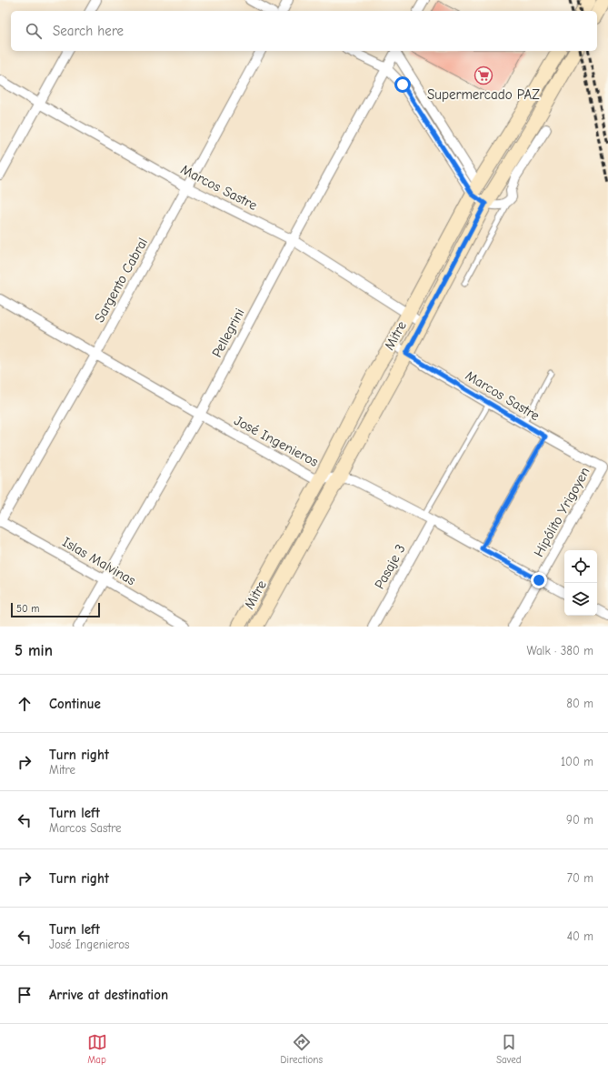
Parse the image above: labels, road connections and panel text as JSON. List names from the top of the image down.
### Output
{
  "streets": {
    "main road": ["Mitre"],
    "street": [
      "Marcos Sastre",
      "Sargento Cabral",
      "Pellegrini",
      "José Ingenieros",
      "Hipólito Yrigoyen",
      "Islas Malvinas",
      "Pasaje 3"
    ]
  },
  "crossings": [
    ["Marcos Sastre", "Sargento Cabral"],
    ["Marcos Sastre", "Pellegrini"],
    ["Marcos Sastre", "Mitre"],
    ["Marcos Sastre", "Hipólito Yrigoyen"],
    ["Sargento Cabral", "José Ingenieros"],
    ["Sargento Cabral", "Islas Malvinas"],
    ["Pellegrini", "José Ingenieros"],
    ["Pellegrini", "Islas Malvinas"],
    ["Mitre", "José Ingenieros"],
    ["José Ingenieros", "Hipólito Yrigoyen"],
    ["José Ingenieros", "Pasaje 3"]
  ],
  "places": {
    "supermarket": ["Supermercado PAZ"]
  },
  "scale_bar": "50 m",
  "page": {
    "search": "Search here",
    "scale": "50 m",
    "heading": ["5 min", "Walk · 380 m"],
    "list": [
      ["Continue", "80 m"],
      ["Turn right", "Mitre", "100 m"],
      ["Turn left", "Marcos Sastre", "90 m"],
      ["Turn right", "70 m"],
      ["Turn left", "José Ingenieros", "40 m"],
      "Arrive at destination"
    ],
    "nav": ["Map", "Directions", "Saved"]
  }
}
